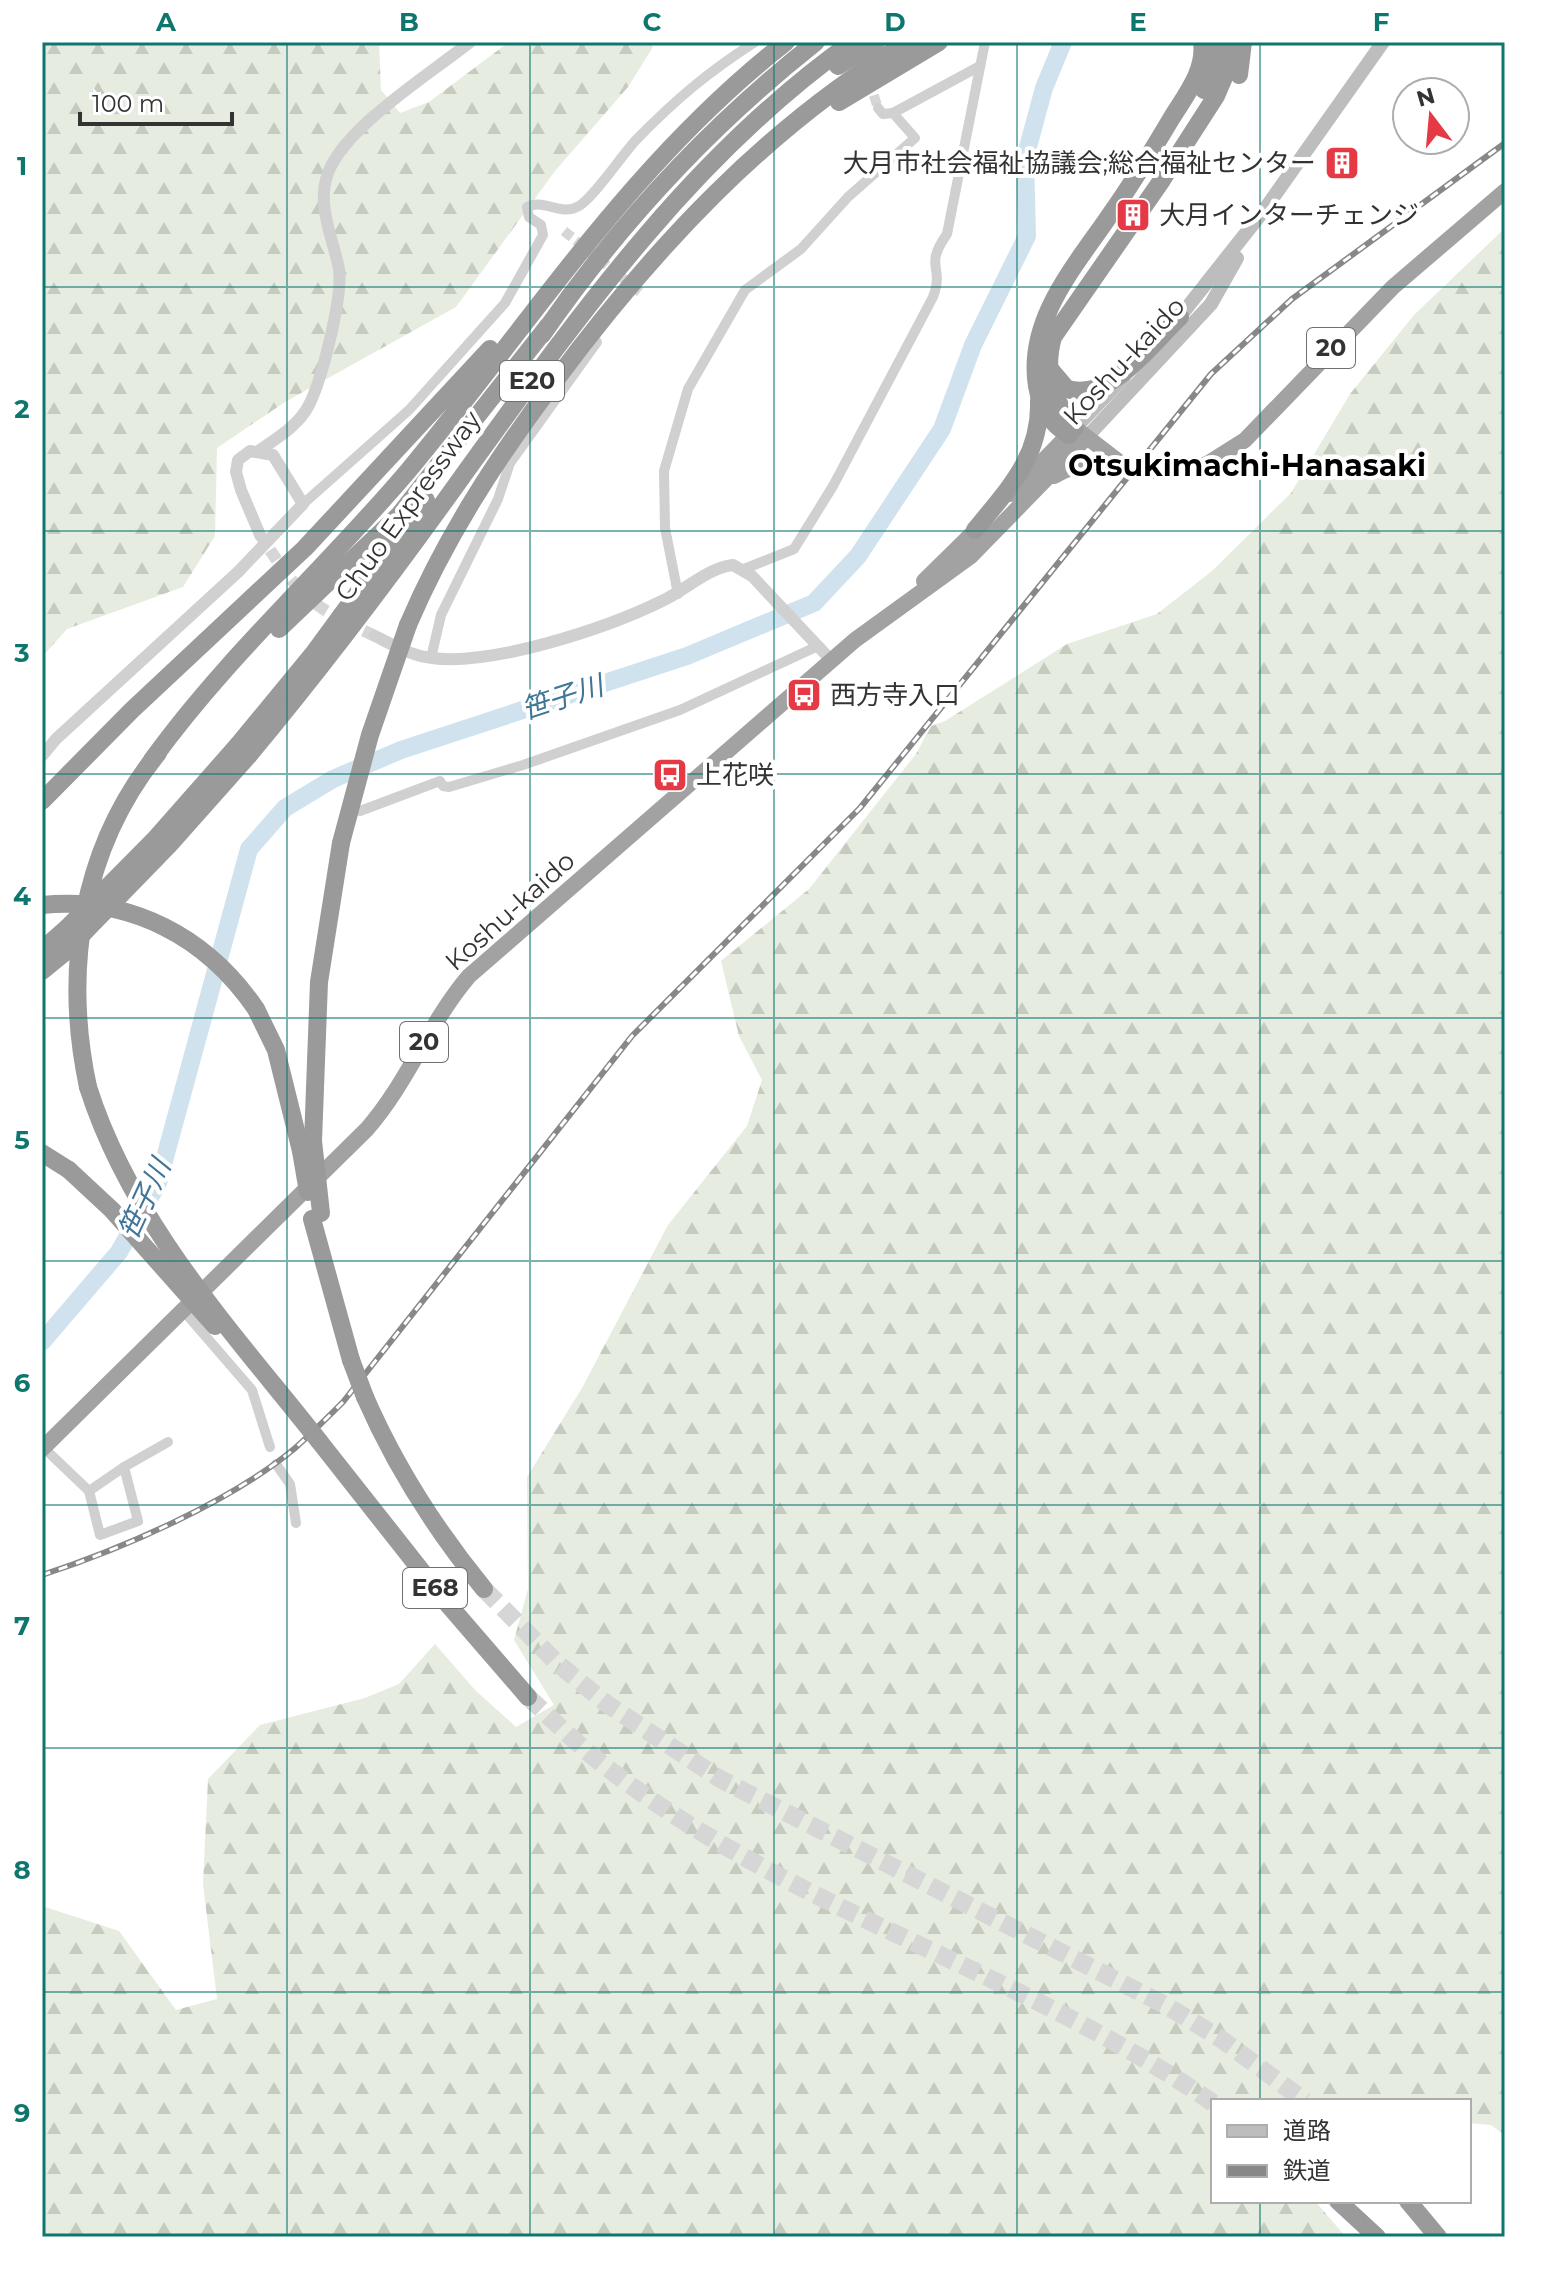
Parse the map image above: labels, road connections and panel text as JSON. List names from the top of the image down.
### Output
{
  "streets": {
    "highway": [
      "20",
      "Koshu-kaido",
      "E20",
      "Chuo Expressway",
      "E68"
    ]
  },
  "districts": ["Otsukimachi-Hanasaki"],
  "water": ["笹子川"],
  "places": {
    "building": ["大月市社会福祉協議会;総合福祉センター", "大月インターチェンジ"],
    "bus stop": ["西方寺入口", "上花咲"]
  },
  "legend": ["道路", "鉄道"],
  "scale_bar": "100 m",
  "north": "top",
  "grid": {
    "columns": [
      "A",
      "B",
      "C",
      "D",
      "E",
      "F"
    ],
    "rows": [
      "1",
      "2",
      "3",
      "4",
      "5",
      "6",
      "7",
      "8",
      "9"
    ]
  }
}
